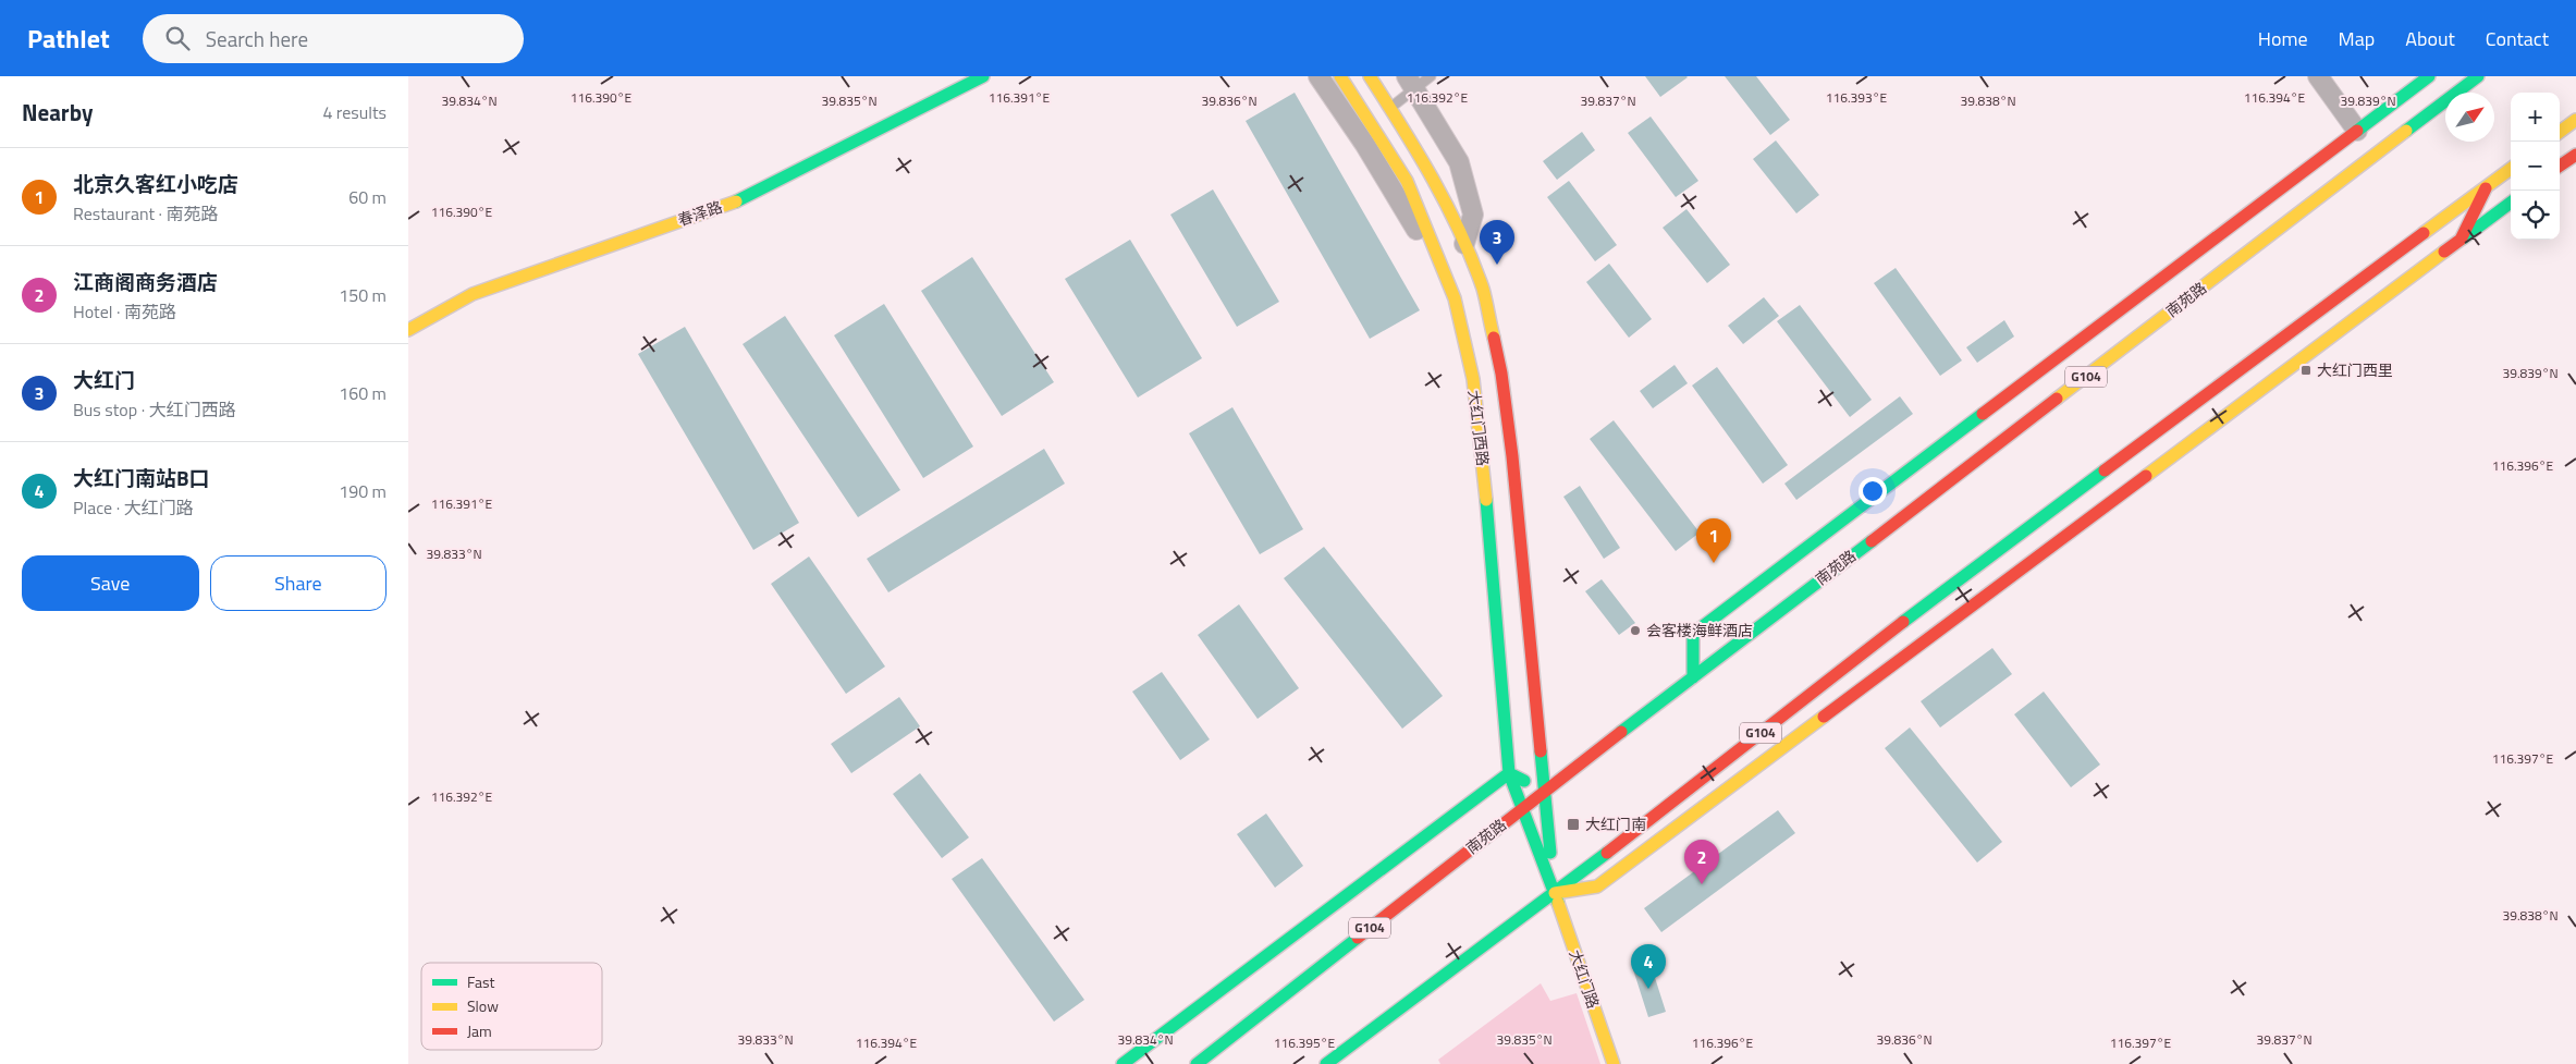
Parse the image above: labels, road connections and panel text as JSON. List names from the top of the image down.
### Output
{
  "streets": {
    "main road": [
      "春泽路",
      "南苑路",
      "G104",
      "大红门西路",
      "大红门路"
    ]
  },
  "crossings": [
    ["南苑路", "大红门西路"],
    ["G104", "大红门西路"],
    ["G104", "大红门路"],
    ["大红门西路", "大红门路"]
  ],
  "places": {
    "transit": ["大红门西里", "大红门南"],
    "other": ["会客楼海鲜酒店"]
  },
  "legend": ["Fast", "Slow", "Jam"],
  "north": "top right",
  "page": {
    "header": "Pathlet",
    "search": "Search here",
    "nav": [
      "Home",
      "Map",
      "About",
      "Contact"
    ],
    "heading": ["Nearby", "4 results"],
    "map_buttons": ["+", "−"],
    "list": [
      {
        "mark": "1",
        "name": "北京久客红小吃店",
        "note": "Restaurant · 南苑路",
        "value": "60 m"
      },
      {
        "mark": "2",
        "name": "江商阁商务酒店",
        "note": "Hotel · 南苑路",
        "value": "150 m"
      },
      {
        "mark": "3",
        "name": "大红门",
        "note": "Bus stop · 大红门西路",
        "value": "160 m"
      },
      {
        "mark": "4",
        "name": "大红门南站B口",
        "note": "Place · 大红门路",
        "value": "190 m"
      }
    ],
    "pins": [
      "3",
      "1",
      "2",
      "4"
    ],
    "buttons": ["Save", "Share"]
  },
  "coordinates": [
    "116.391°E",
    "116.390°E",
    "116.392°E",
    "116.393°E",
    "116.394°E",
    "39.834°N",
    "39.835°N",
    "39.836°N",
    "39.837°N",
    "39.838°N",
    "39.839°N",
    "116.396°E",
    "39.833°N",
    "116.397°E",
    "116.395°E"
  ]
}
